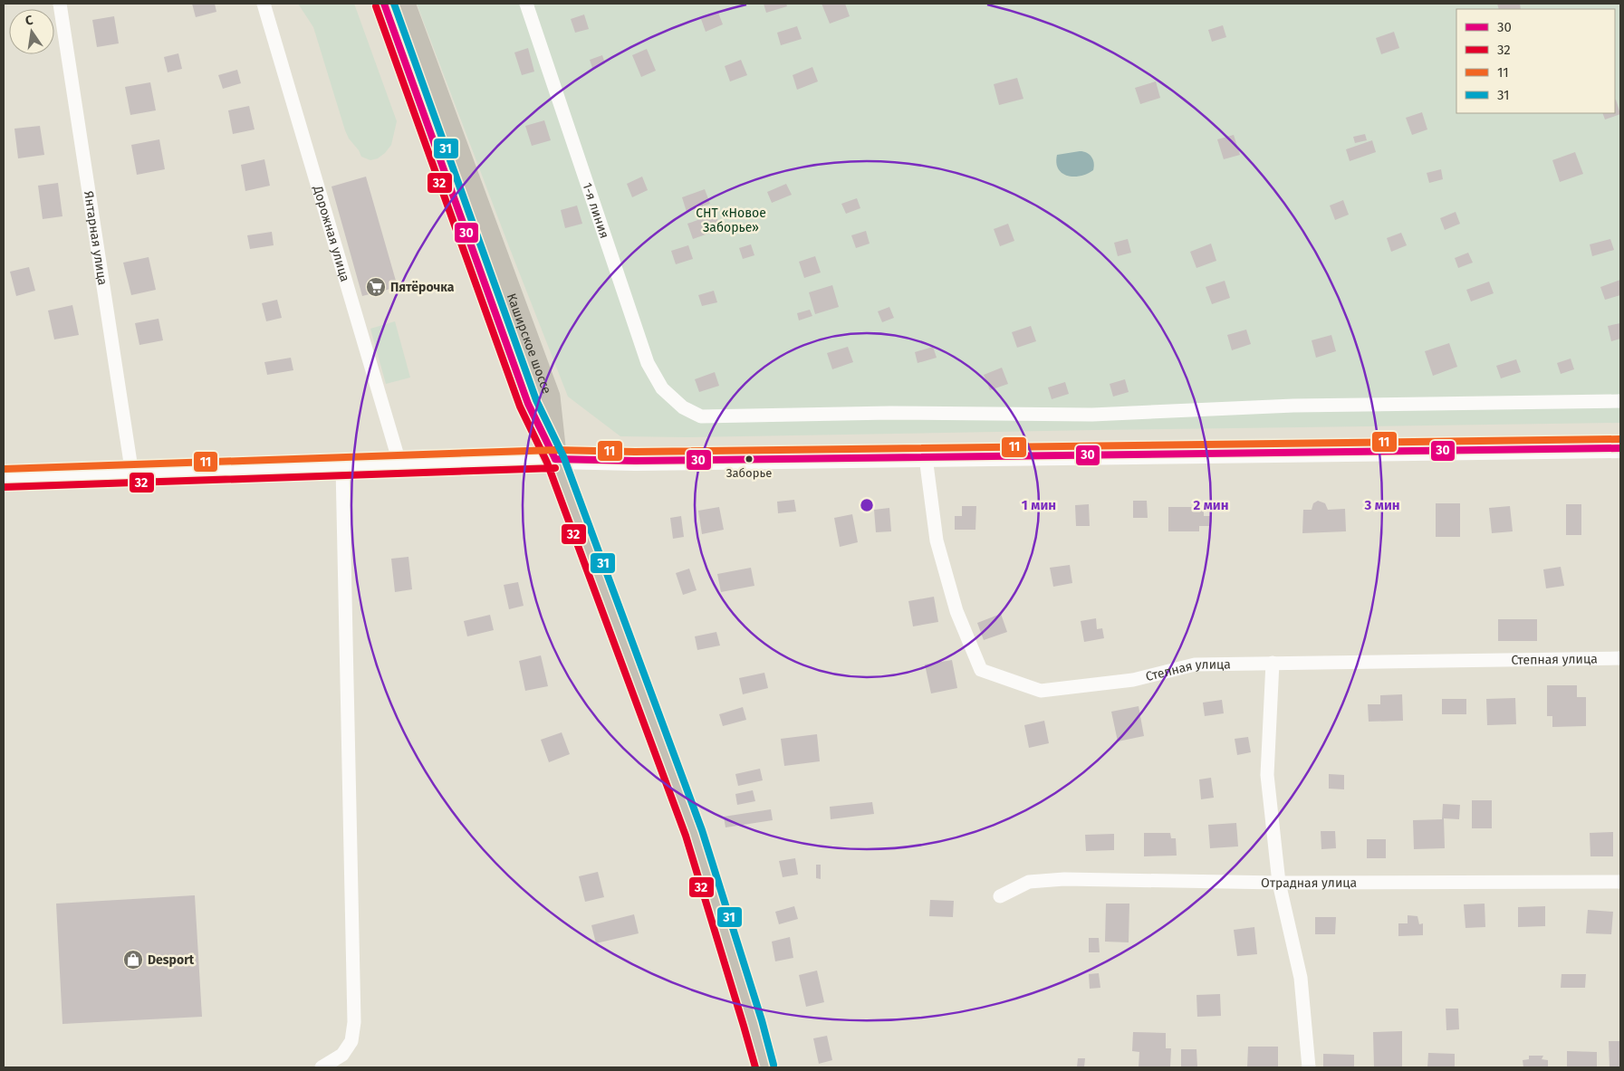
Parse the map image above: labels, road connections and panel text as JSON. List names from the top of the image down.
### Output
{
  "streets": {
    "main road": ["Каширское шоссе"],
    "street": [
      "1-я линия",
      "Дорожная улица",
      "Янтарная улица",
      "Степная улица",
      "Отрадная улица"
    ]
  },
  "parks": ["СНТ «Новое Заборье»"],
  "places": {
    "supermarket": ["Пятёрочка"],
    "other": ["Заборье"],
    "shop": ["Desport"]
  },
  "lines": [
    "transit line 30",
    "transit line 31",
    "transit line 32",
    "transit line 11"
  ],
  "legend": [
    "30",
    "32",
    "11",
    "31"
  ],
  "north": "top",
  "rings": ["1 мин", "2 мин", "3 мин"]
}
